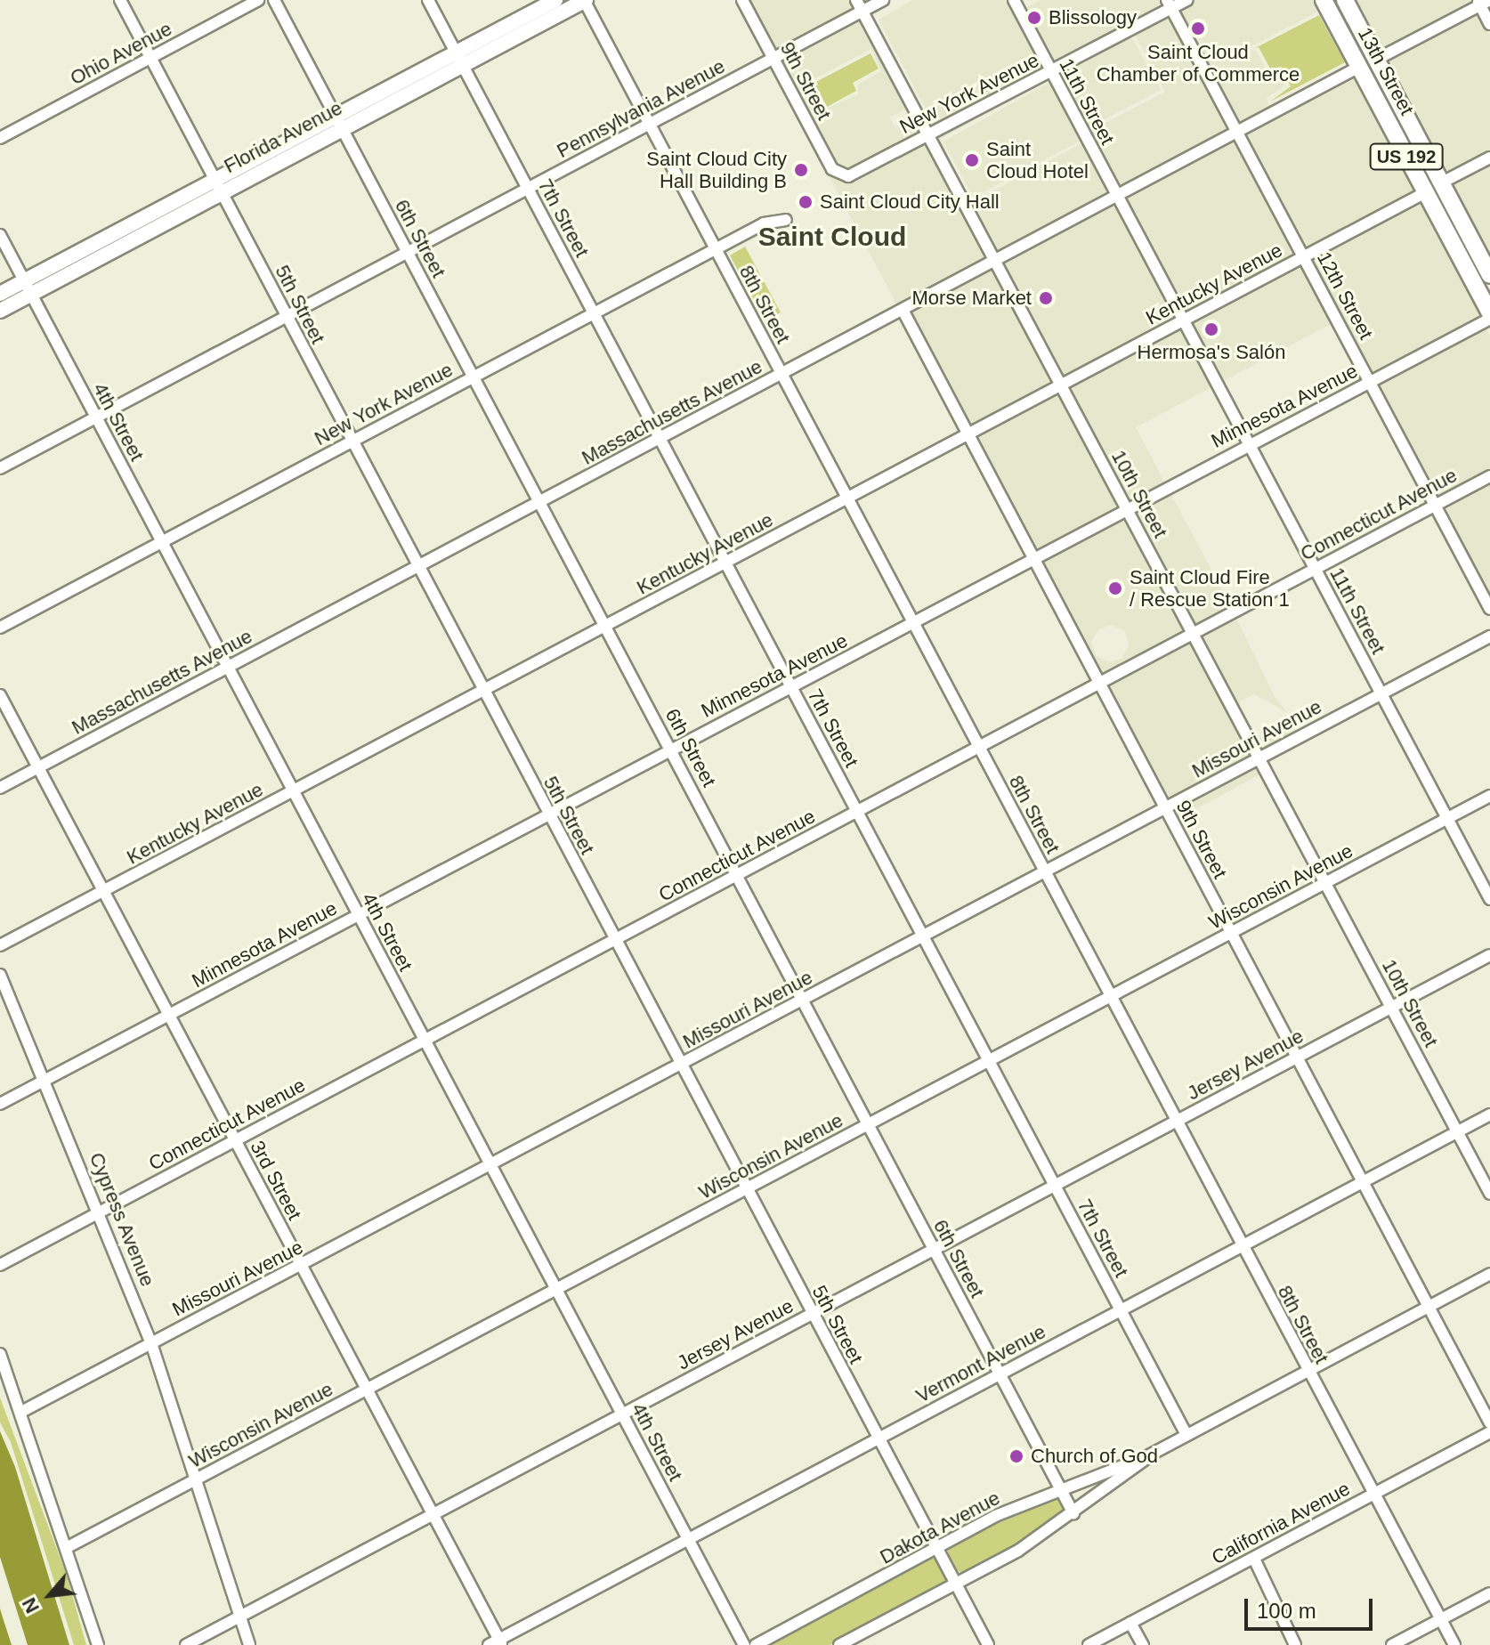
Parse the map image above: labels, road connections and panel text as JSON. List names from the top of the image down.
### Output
{
  "streets": {
    "highway": ["13th Street", "US 192"],
    "main road": ["Florida Avenue"],
    "street": [
      "Ohio Avenue",
      "9th Street",
      "New York Avenue",
      "11th Street",
      "Pennsylvania Avenue",
      "7th Street",
      "6th Street",
      "Kentucky Avenue",
      "12th Street",
      "5th Street",
      "8th Street",
      "Minnesota Avenue",
      "Massachusetts Avenue",
      "4th Street",
      "10th Street",
      "Connecticut Avenue",
      "Missouri Avenue",
      "Wisconsin Avenue",
      "Jersey Avenue",
      "3rd Street",
      "Cypress Avenue",
      "Vermont Avenue",
      "California Avenue",
      "Dakota Avenue"
    ]
  },
  "crossings": [
    ["Ohio Avenue", "5th Street"],
    ["13th Street", "Kentucky Avenue"],
    ["13th Street", "Minnesota Avenue"],
    ["13th Street", "Massachusetts Avenue"],
    ["9th Street", "New York Avenue"],
    ["9th Street", "Pennsylvania Avenue"],
    ["9th Street", "Kentucky Avenue"],
    ["9th Street", "Minnesota Avenue"],
    ["9th Street", "Massachusetts Avenue"],
    ["9th Street", "Connecticut Avenue"],
    ["9th Street", "Missouri Avenue"],
    ["9th Street", "Wisconsin Avenue"],
    ["9th Street", "Jersey Avenue"],
    ["9th Street", "Vermont Avenue"],
    ["9th Street", "Dakota Avenue"],
    ["New York Avenue", "11th Street"],
    ["New York Avenue", "7th Street"],
    ["New York Avenue", "6th Street"],
    ["New York Avenue", "12th Street"],
    ["New York Avenue", "5th Street"],
    ["New York Avenue", "8th Street"],
    ["New York Avenue", "4th Street"],
    ["New York Avenue", "10th Street"],
    ["11th Street", "Kentucky Avenue"],
    ["11th Street", "Minnesota Avenue"],
    ["11th Street", "Massachusetts Avenue"],
    ["11th Street", "Connecticut Avenue"],
    ["11th Street", "Missouri Avenue"],
    ["11th Street", "Wisconsin Avenue"],
    ["Pennsylvania Avenue", "7th Street"],
    ["Pennsylvania Avenue", "6th Street"],
    ["Pennsylvania Avenue", "5th Street"],
    ["Pennsylvania Avenue", "8th Street"],
    ["Pennsylvania Avenue", "4th Street"],
    ["Pennsylvania Avenue", "10th Street"],
    ["Florida Avenue", "7th Street"],
    ["Florida Avenue", "6th Street"],
    ["Florida Avenue", "5th Street"],
    ["Florida Avenue", "8th Street"],
    ["Florida Avenue", "4th Street"],
    ["7th Street", "Kentucky Avenue"],
    ["7th Street", "Minnesota Avenue"],
    ["7th Street", "Massachusetts Avenue"],
    ["7th Street", "Connecticut Avenue"],
    ["7th Street", "Missouri Avenue"],
    ["7th Street", "Wisconsin Avenue"],
    ["7th Street", "Jersey Avenue"],
    ["7th Street", "Vermont Avenue"],
    ["7th Street", "Dakota Avenue"],
    ["6th Street", "Kentucky Avenue"],
    ["6th Street", "Minnesota Avenue"],
    ["6th Street", "Massachusetts Avenue"],
    ["6th Street", "Connecticut Avenue"],
    ["6th Street", "Missouri Avenue"],
    ["6th Street", "Wisconsin Avenue"],
    ["6th Street", "Jersey Avenue"],
    ["6th Street", "Vermont Avenue"],
    ["6th Street", "Dakota Avenue"],
    ["Kentucky Avenue", "12th Street"],
    ["Kentucky Avenue", "5th Street"],
    ["Kentucky Avenue", "8th Street"],
    ["Kentucky Avenue", "4th Street"],
    ["Kentucky Avenue", "10th Street"],
    ["Kentucky Avenue", "3rd Street"],
    ["12th Street", "Minnesota Avenue"],
    ["12th Street", "Massachusetts Avenue"],
    ["12th Street", "Connecticut Avenue"],
    ["5th Street", "Minnesota Avenue"],
    ["5th Street", "Massachusetts Avenue"],
    ["5th Street", "Connecticut Avenue"],
    ["5th Street", "Missouri Avenue"],
    ["5th Street", "Wisconsin Avenue"],
    ["5th Street", "Jersey Avenue"],
    ["5th Street", "Vermont Avenue"],
    ["5th Street", "Dakota Avenue"],
    ["8th Street", "Minnesota Avenue"],
    ["8th Street", "Massachusetts Avenue"],
    ["8th Street", "Connecticut Avenue"],
    ["8th Street", "Missouri Avenue"],
    ["8th Street", "Wisconsin Avenue"],
    ["8th Street", "Jersey Avenue"],
    ["8th Street", "Vermont Avenue"],
    ["8th Street", "California Avenue"],
    ["8th Street", "Dakota Avenue"],
    ["Minnesota Avenue", "4th Street"],
    ["Minnesota Avenue", "10th Street"],
    ["Minnesota Avenue", "3rd Street"],
    ["Minnesota Avenue", "Cypress Avenue"],
    ["Massachusetts Avenue", "4th Street"],
    ["Massachusetts Avenue", "10th Street"],
    ["Massachusetts Avenue", "3rd Street"],
    ["4th Street", "Connecticut Avenue"],
    ["4th Street", "Missouri Avenue"],
    ["4th Street", "Wisconsin Avenue"],
    ["4th Street", "Jersey Avenue"],
    ["4th Street", "Vermont Avenue"],
    ["10th Street", "Connecticut Avenue"],
    ["10th Street", "Missouri Avenue"],
    ["10th Street", "Wisconsin Avenue"],
    ["10th Street", "Jersey Avenue"],
    ["10th Street", "Vermont Avenue"],
    ["Connecticut Avenue", "3rd Street"],
    ["Connecticut Avenue", "Cypress Avenue"],
    ["Missouri Avenue", "3rd Street"],
    ["Missouri Avenue", "Cypress Avenue"],
    ["Wisconsin Avenue", "3rd Street"],
    ["Wisconsin Avenue", "Cypress Avenue"],
    ["Jersey Avenue", "3rd Street"],
    ["Jersey Avenue", "Cypress Avenue"],
    ["3rd Street", "Vermont Avenue"]
  ],
  "districts": ["Saint Cloud"],
  "places": [
    "Blissology",
    "Saint Cloud Chamber of Commerce",
    "Saint Cloud Hotel",
    "Saint Cloud City Hall Building B",
    "Saint Cloud City Hall",
    "Morse Market",
    "Hermosa's Salón",
    "Saint Cloud Fire / Rescue Station 1",
    "Church of God"
  ],
  "scale_bar": "100 m",
  "north": "bottom left"
}
